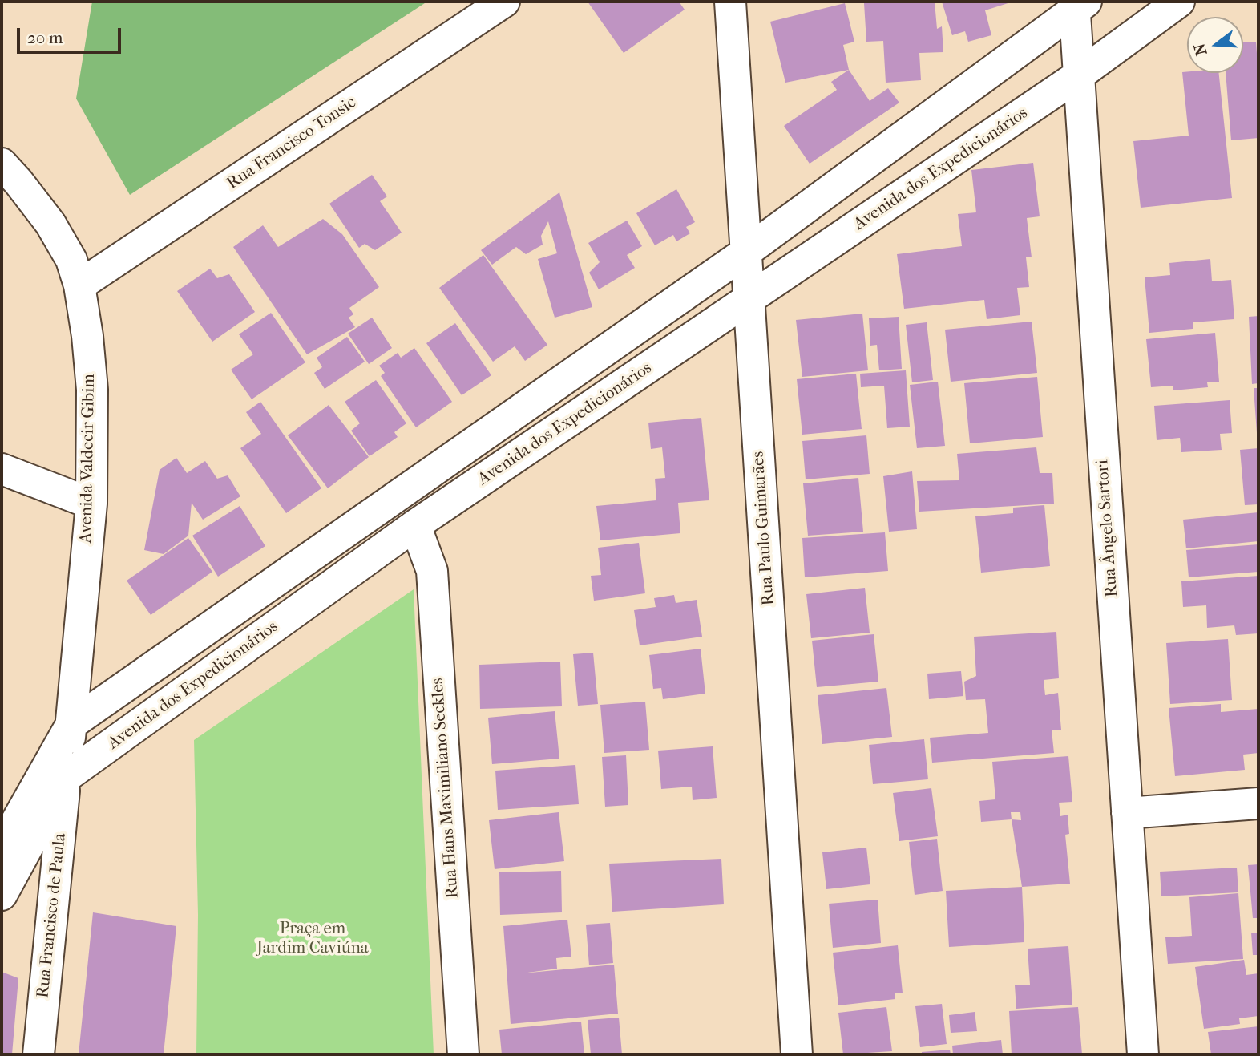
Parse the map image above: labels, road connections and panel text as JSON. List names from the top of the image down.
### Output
{
  "streets": {
    "street": [
      "Rua Francisco Tonsic",
      "Avenida dos Expedicionários",
      "Avenida Valdecir Gibim",
      "Rua Paulo Guimarães",
      "Rua Ângelo Sartori",
      "Rua Hans Maximiliano Seckles",
      "Rua Francisco de Paula"
    ]
  },
  "crossings": [
    ["Rua Francisco Tonsic", "Avenida Valdecir Gibim"],
    ["Avenida dos Expedicionários", "Avenida Valdecir Gibim"],
    ["Avenida dos Expedicionários", "Rua Paulo Guimarães"],
    ["Avenida dos Expedicionários", "Rua Ângelo Sartori"],
    ["Avenida dos Expedicionários", "Rua Hans Maximiliano Seckles"],
    ["Avenida dos Expedicionários", "Rua Francisco de Paula"],
    ["Avenida Valdecir Gibim", "Rua Francisco de Paula"]
  ],
  "parks": ["Praça em Jardim Caviúna"],
  "scale_bar": "20 m",
  "north": "left"
}
